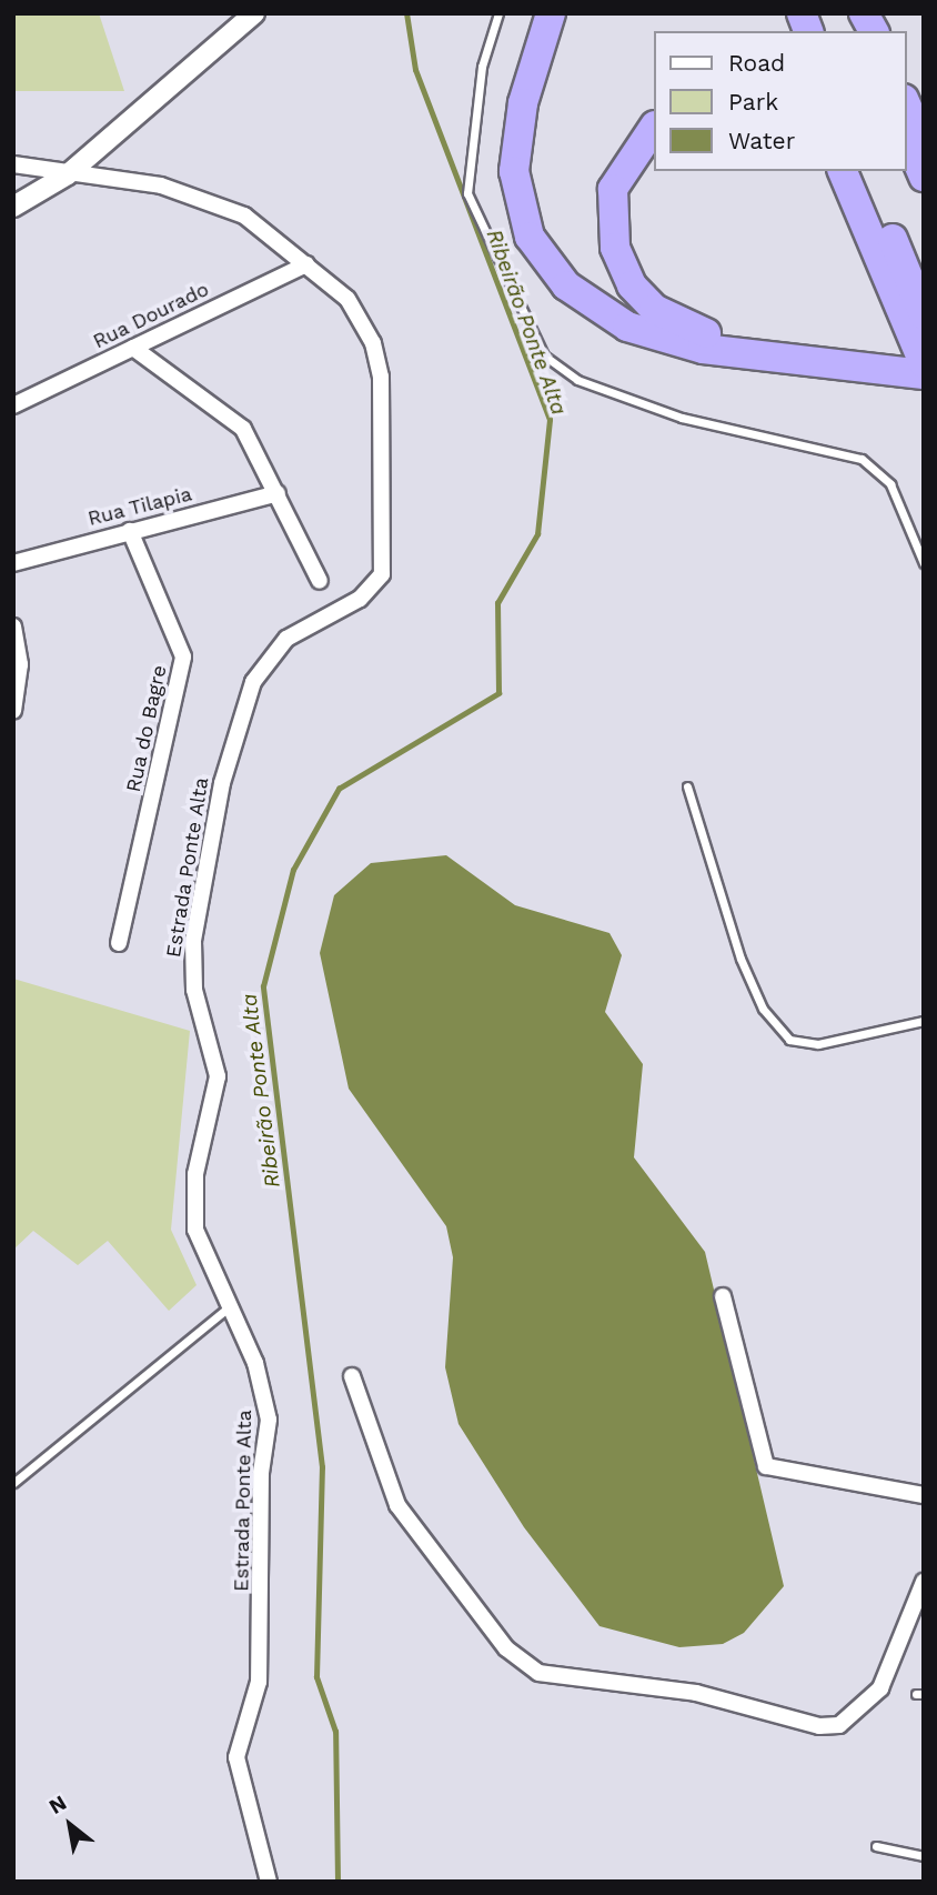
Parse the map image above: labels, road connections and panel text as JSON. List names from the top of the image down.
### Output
{
  "streets": {
    "street": [
      "Rua Dourado",
      "Rua Tilapia",
      "Rua do Bagre",
      "Estrada Ponte Alta"
    ]
  },
  "crossings": [
    ["Rua Dourado", "Estrada Ponte Alta"],
    ["Rua Tilapia", "Rua do Bagre"]
  ],
  "water": ["Ribeirão Ponte Alta"],
  "legend": ["Road", "Park", "Water"],
  "north": "top left"
}
